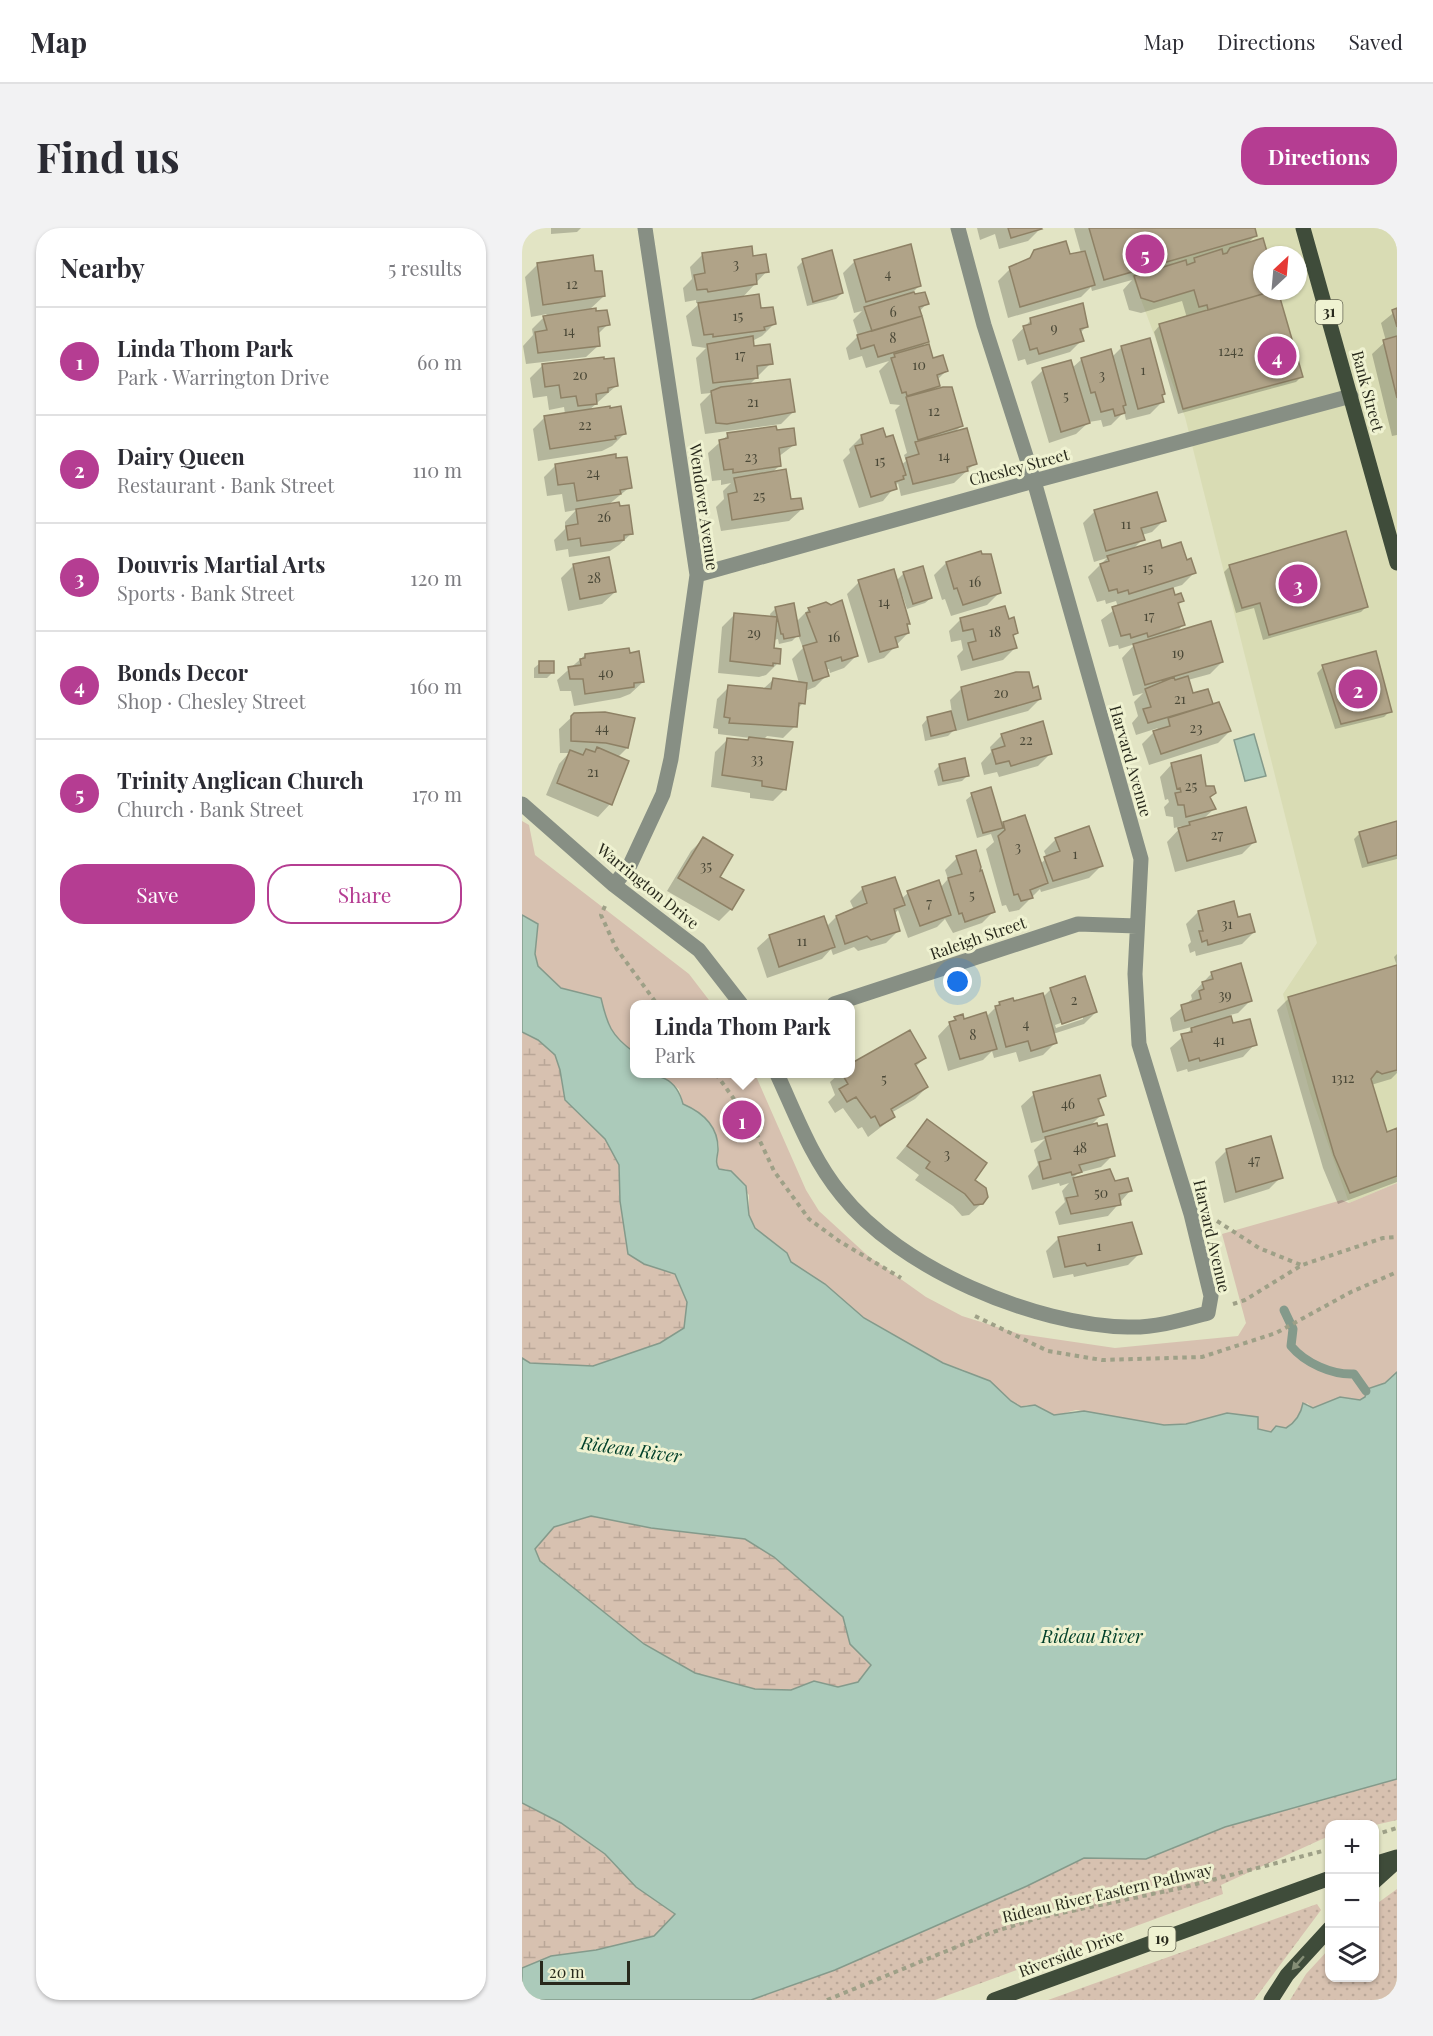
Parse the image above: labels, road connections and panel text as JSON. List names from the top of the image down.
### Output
{
  "streets": {
    "main road": [
      "31",
      "Bank Street",
      "19",
      "Riverside Drive"
    ],
    "street": [
      "Chesley Street",
      "Wendover Avenue",
      "Harvard Avenue",
      "Warrington Drive",
      "Raleigh Street"
    ],
    "path": ["Rideau River Eastern Pathway"]
  },
  "crossings": [
    ["Bank Street", "Chesley Street"],
    ["Chesley Street", "Wendover Avenue"],
    ["Chesley Street", "Harvard Avenue"],
    ["Wendover Avenue", "Warrington Drive"],
    ["Harvard Avenue", "Raleigh Street"]
  ],
  "water": ["Rideau River"],
  "house_numbers": [
    "3",
    "4",
    "12",
    "6",
    "15",
    "9",
    "14",
    "8",
    "1242",
    "17",
    "10",
    "1",
    "20",
    "3",
    "5",
    "21",
    "12",
    "22",
    "14",
    "23",
    "15",
    "24",
    "25",
    "26",
    "11",
    "15",
    "28",
    "16",
    "14",
    "17",
    "18",
    "29",
    "16",
    "19",
    "40",
    "20",
    "21",
    "44",
    "23",
    "22",
    "33",
    "21",
    "25",
    "27",
    "3",
    "1",
    "35",
    "5",
    "7",
    "31",
    "11",
    "39",
    "2",
    "4",
    "8",
    "41",
    "1312",
    "5",
    "46",
    "48",
    "3",
    "47",
    "50",
    "1"
  ],
  "scale_bar": "20 m",
  "north": "top right",
  "page": {
    "header": "Map",
    "nav": ["Map", "Directions", "Saved"],
    "buttons": [
      "Directions",
      ["Save", "Share"]
    ],
    "title": "Find us",
    "heading": ["Nearby", "5 results"],
    "pins": [
      "5",
      "4",
      "3",
      "2",
      "1"
    ],
    "list": [
      {
        "mark": "1",
        "name": "Linda Thom Park",
        "note": "Park · Warrington Drive",
        "value": "60 m"
      },
      {
        "mark": "2",
        "name": "Dairy Queen",
        "note": "Restaurant · Bank Street",
        "value": "110 m"
      },
      {
        "mark": "3",
        "name": "Douvris Martial Arts",
        "note": "Sports · Bank Street",
        "value": "120 m"
      },
      {
        "mark": "4",
        "name": "Bonds Decor",
        "note": "Shop · Chesley Street",
        "value": "160 m"
      },
      {
        "mark": "5",
        "name": "Trinity Anglican Church",
        "note": "Church · Bank Street",
        "value": "170 m"
      }
    ],
    "popup": ["Linda Thom Park", "Park"],
    "map_buttons": ["+", "−"],
    "scale": "20 m"
  }
}
